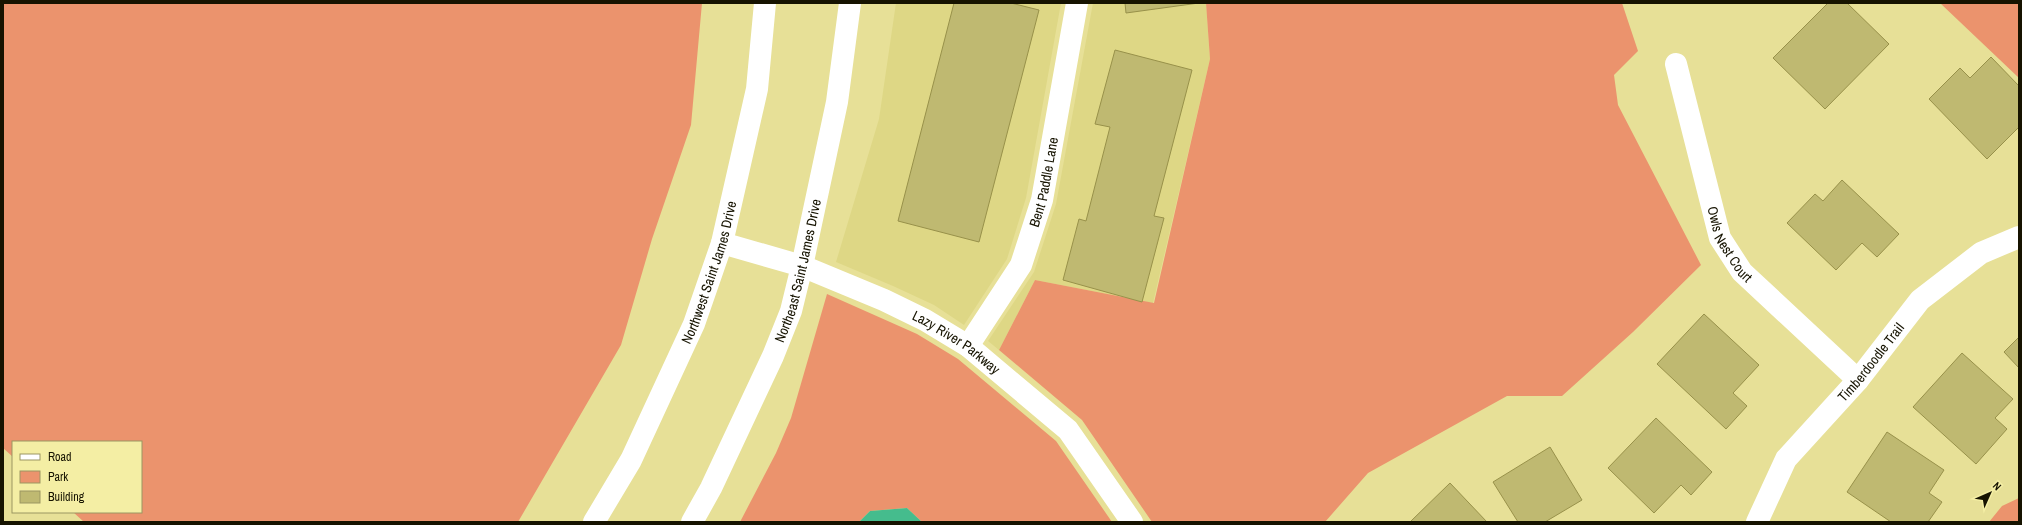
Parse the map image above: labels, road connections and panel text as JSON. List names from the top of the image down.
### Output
{
  "streets": {
    "street": [
      "Bent Paddle Lane",
      "Owls Nest Court",
      "Northeast Saint James Drive",
      "Northwest Saint James Drive",
      "Lazy River Parkway",
      "Timberdoodle Trail"
    ]
  },
  "crossings": [
    ["Bent Paddle Lane", "Lazy River Parkway"],
    ["Owls Nest Court", "Timberdoodle Trail"],
    ["Northeast Saint James Drive", "Lazy River Parkway"],
    ["Northwest Saint James Drive", "Lazy River Parkway"]
  ],
  "legend": ["Road", "Park", "Building"],
  "north": "top right"
}
